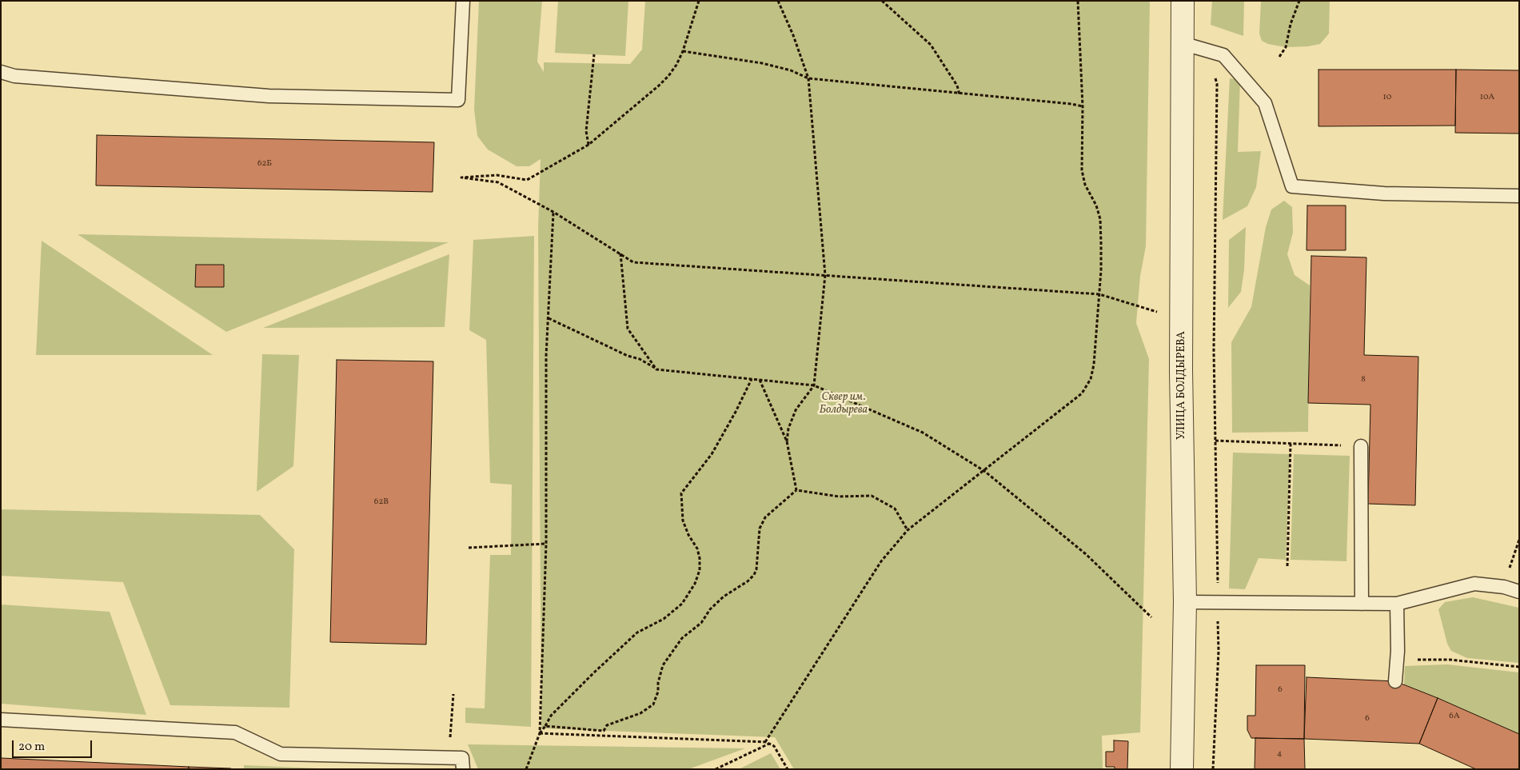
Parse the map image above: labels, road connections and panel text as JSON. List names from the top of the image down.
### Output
{
  "streets": {
    "street": ["УЛИЦА БОЛДЫРЕВА"]
  },
  "parks": ["Сквер им. Болдырева"],
  "house_numbers": [
    "10",
    "10А",
    "62Б",
    "8",
    "62В",
    "6",
    "6А",
    "6",
    "4"
  ],
  "scale_bar": "20 m"
}
